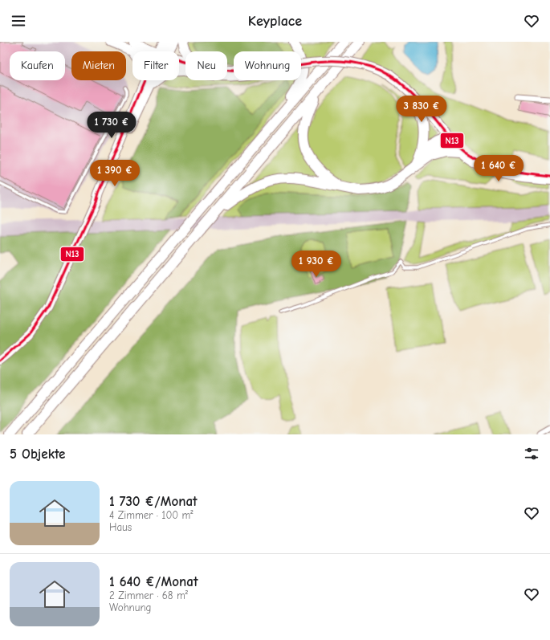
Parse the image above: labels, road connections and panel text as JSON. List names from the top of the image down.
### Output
{
  "lines": ["transit line N13"],
  "page": {
    "header": "Keyplace",
    "chip": [
      "Kaufen",
      "Mieten",
      "Filter",
      "Neu",
      "Wohnung"
    ],
    "price": [
      "3 830 €",
      "1 730 €",
      "1 640 €",
      "1 390 €",
      "1 930 €"
    ],
    "heading": "5 Objekte",
    "list": [
      {
        "name": "1 730 €/Monat",
        "note": "4 Zimmer · 100 m² · Haus"
      },
      {
        "name": "1 640 €/Monat",
        "note": "2 Zimmer · 68 m² · Wohnung"
      }
    ]
  }
}
